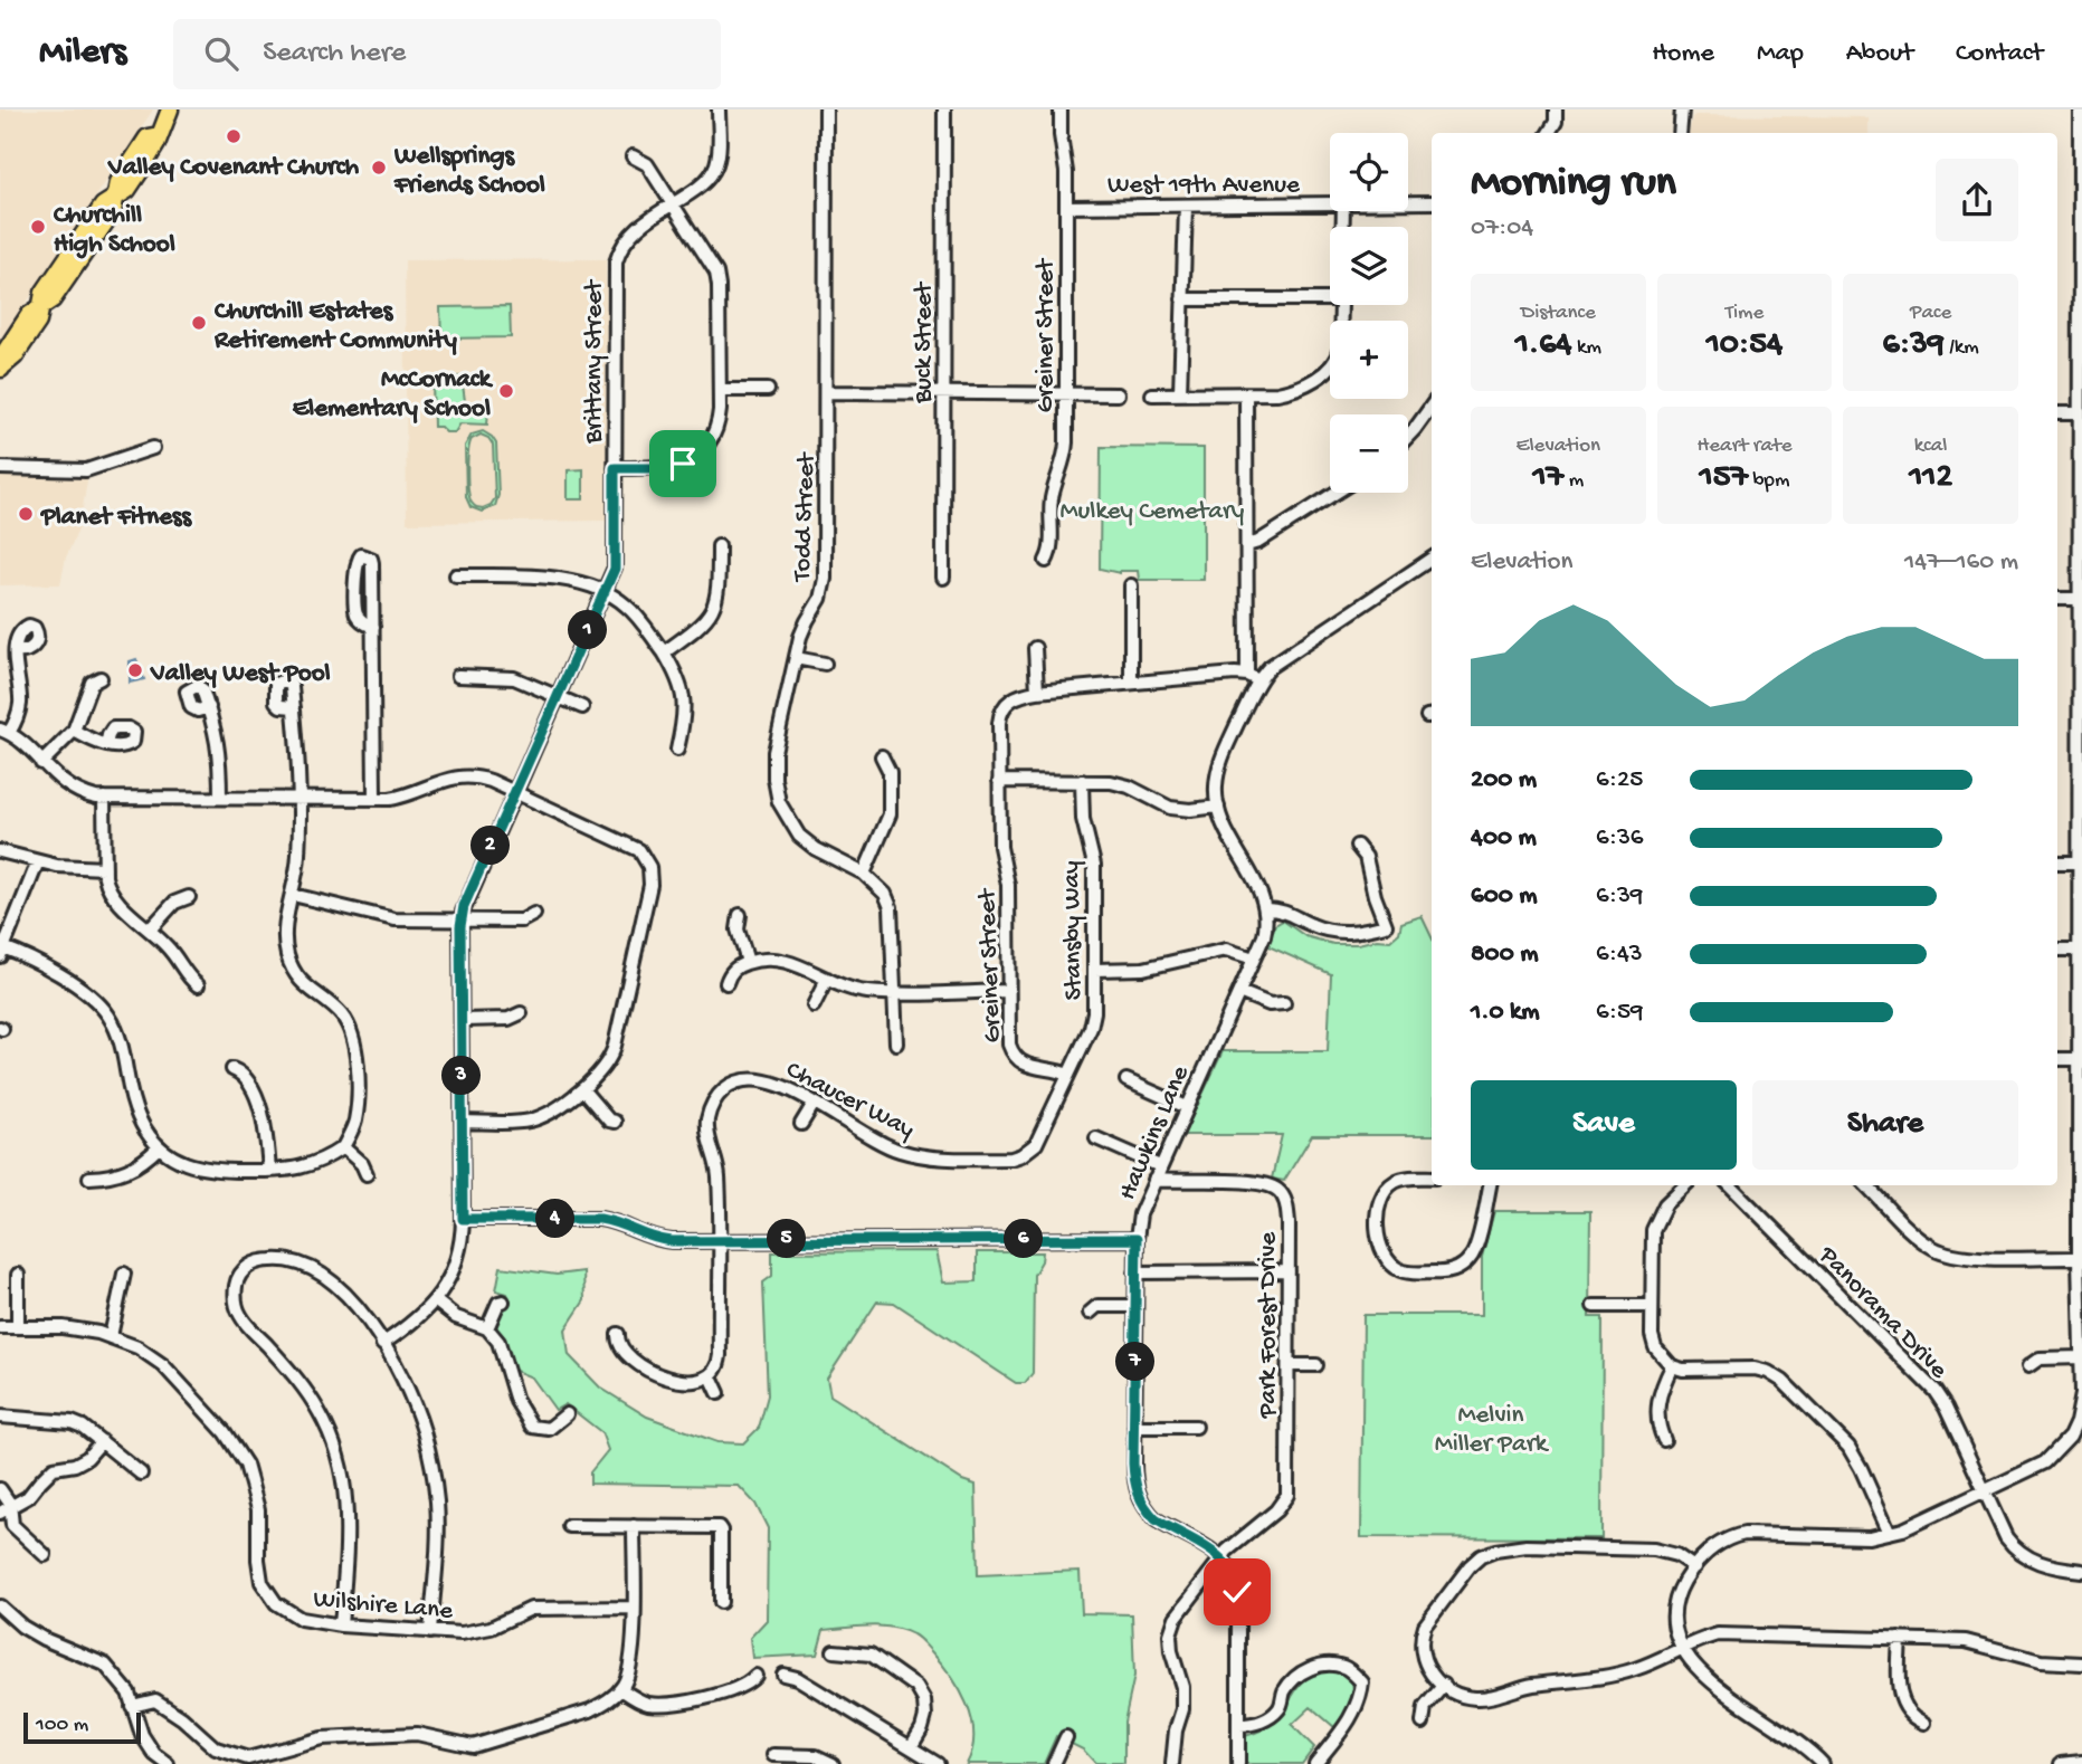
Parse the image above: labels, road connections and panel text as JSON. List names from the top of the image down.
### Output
{
  "streets": {
    "street": [
      "West 19th Avenue",
      "Greiner Street",
      "Buck Street",
      "Brittany Street",
      "Todd Street",
      "Stansby Way",
      "Chaucer Way",
      "Hawkins Lane",
      "Panorama Drive",
      "Park Forest Drive",
      "Wilshire Lane"
    ]
  },
  "crossings": [
    ["West 19th Avenue", "Greiner Street"],
    ["Greiner Street", "Stansby Way"],
    ["Greiner Street", "Chaucer Way"],
    ["Stansby Way", "Chaucer Way"],
    ["Hawkins Lane", "Park Forest Drive"]
  ],
  "parks": ["Mulkey Cemetary", "Melvin Miller Park"],
  "places": [
    "Valley Covenant Church",
    "Wellsprings Friends School",
    "Churchill High School",
    "Churchill Estates Retirement Community",
    "McCornack Elementary School",
    "Planet Fitness",
    "Valley West Pool"
  ],
  "scale_bar": "100 m",
  "page": {
    "header": "Milers",
    "search": "Search here",
    "nav": [
      "Home",
      "Map",
      "About",
      "Contact"
    ],
    "map_buttons": ["+", "−"],
    "heading": ["Morning run", "07:04"],
    "stats": [
      ["Distance", "1.64 km"],
      ["Time", "10:54"],
      ["Pace", "6:39 /km"],
      ["Elevation", "17 m"],
      ["Heart rate", "157 bpm"],
      ["kcal", "112"]
    ],
    "chart": ["Elevation", "147–160 m"],
    "pins": [
      "1",
      "2",
      "3",
      "4",
      "5",
      "6",
      "7"
    ],
    "list": [
      {
        "name": "200 m",
        "note": "6:25"
      },
      {
        "name": "400 m",
        "note": "6:36"
      },
      {
        "name": "600 m",
        "note": "6:39"
      },
      {
        "name": "800 m",
        "note": "6:43"
      },
      {
        "name": "1.0 km",
        "note": "6:59"
      }
    ],
    "buttons": ["Save", "Share"],
    "scale": "100 m"
  }
}
